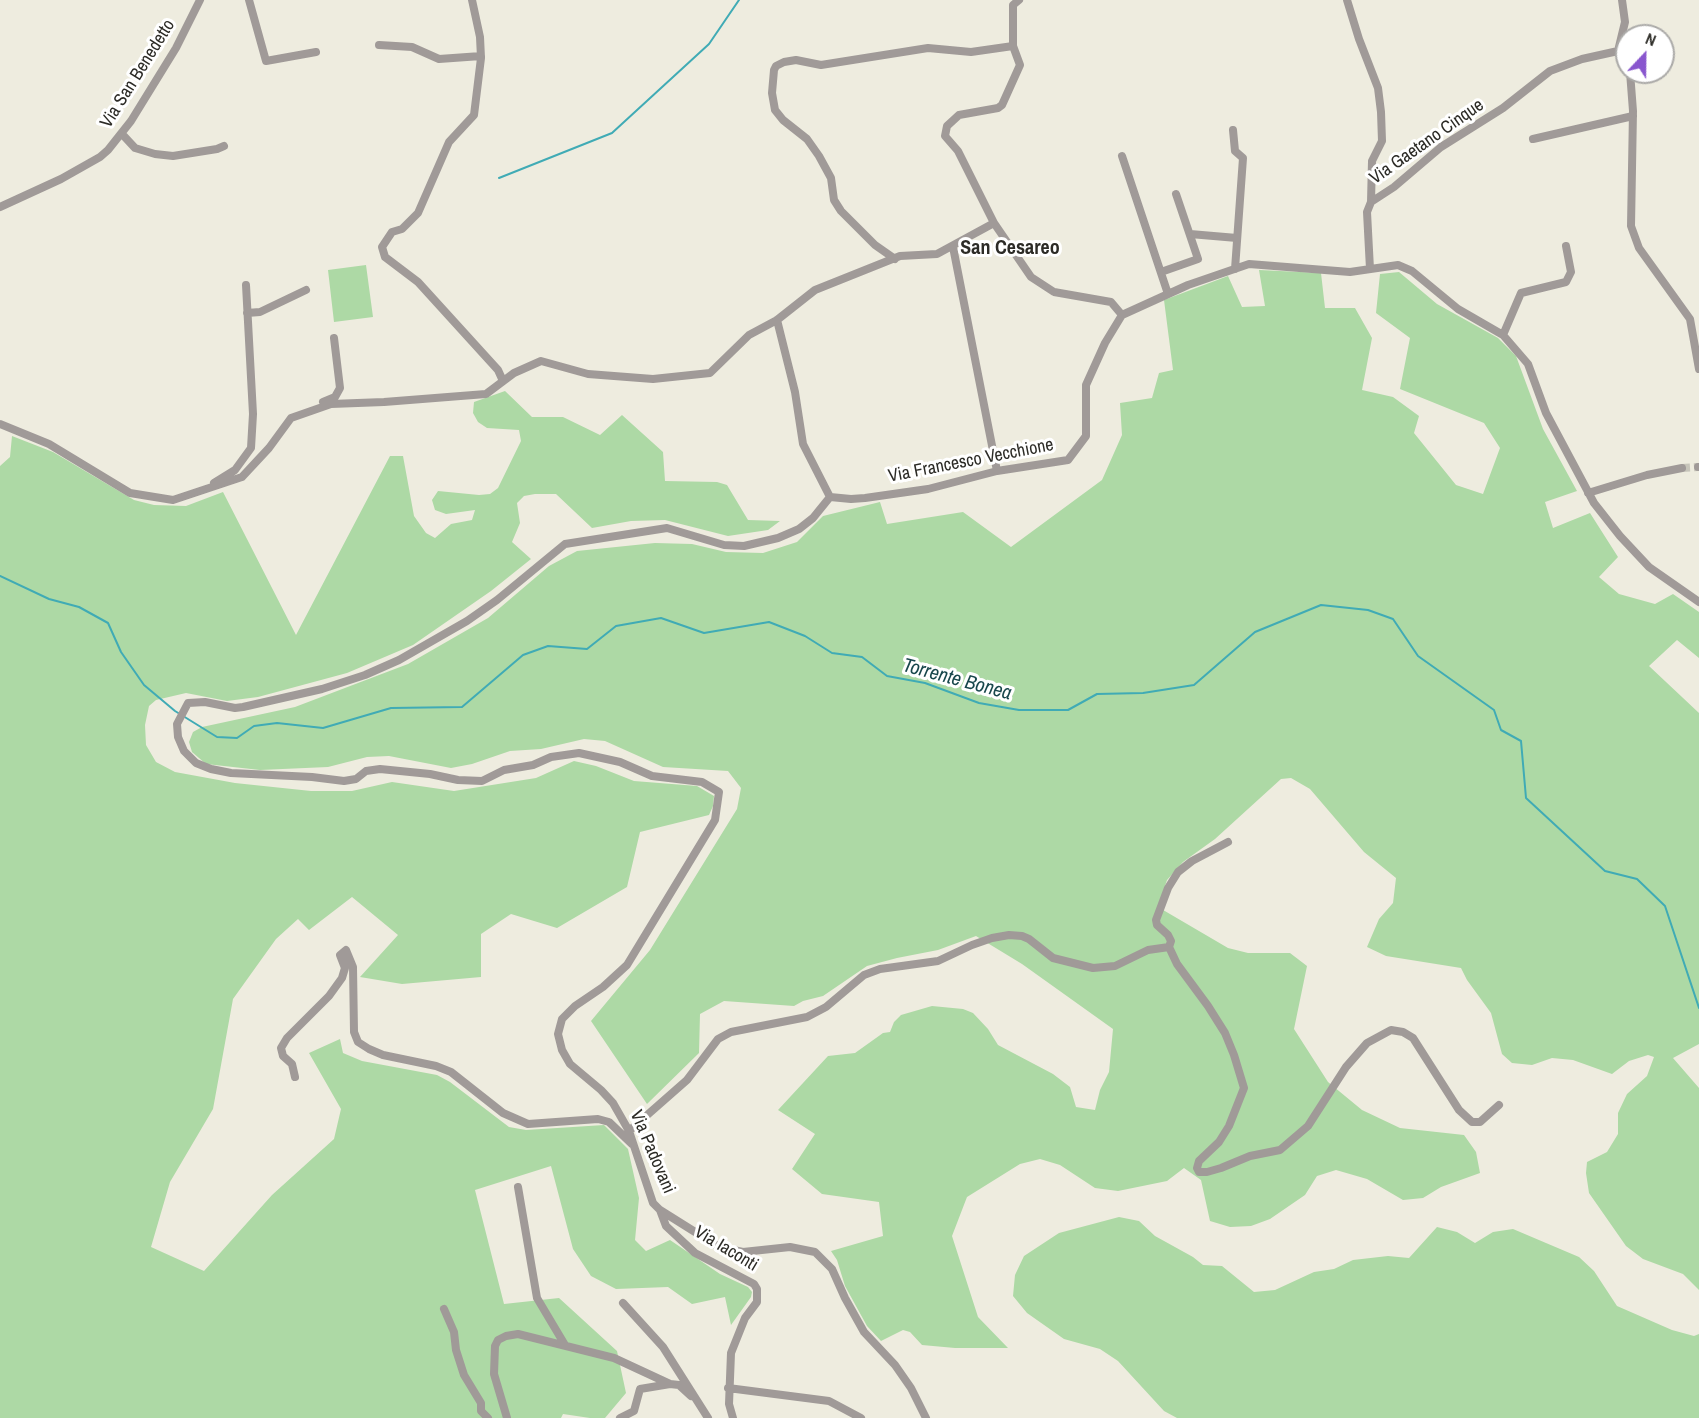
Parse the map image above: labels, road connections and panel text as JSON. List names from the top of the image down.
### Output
{
  "streets": {
    "street": [
      "Via San Benedetto",
      "Via Gaetano Cinque",
      "Via Francesco Vecchione",
      "Via Padovani",
      "Via Iaconti"
    ]
  },
  "crossings": [
    ["Via Francesco Vecchione", "Via Padovani"],
    ["Via Padovani", "Via Iaconti"]
  ],
  "districts": ["San Cesareo"],
  "water": ["Torrente Bonea"],
  "north": "top"
}
